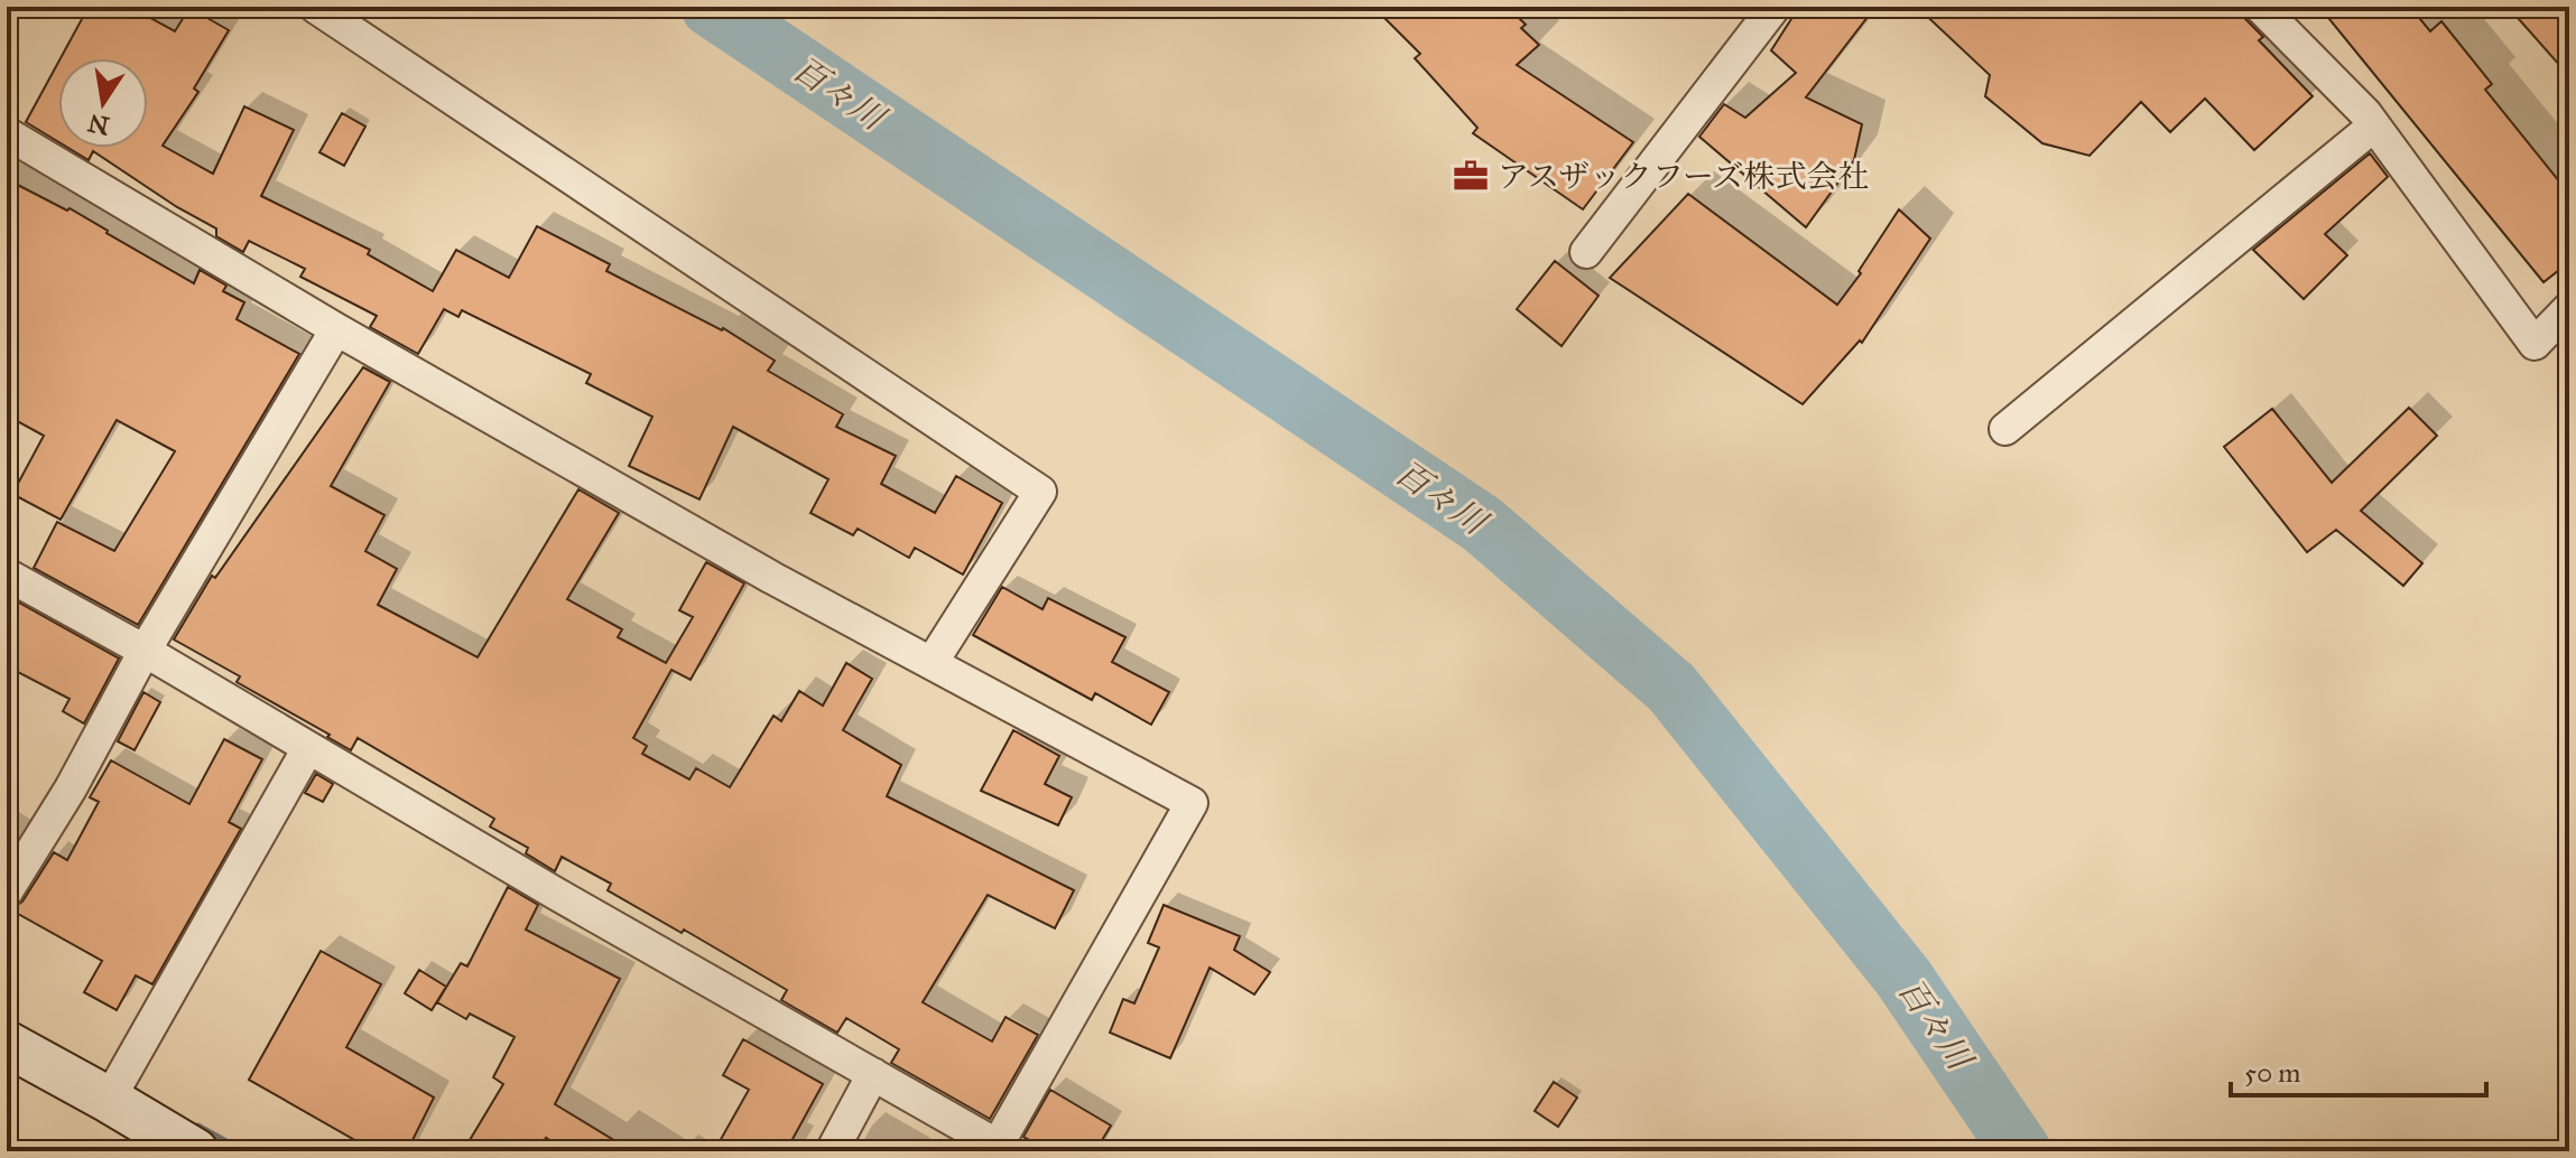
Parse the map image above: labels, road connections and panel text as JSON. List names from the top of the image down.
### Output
{
  "water": ["百々川"],
  "places": {
    "office": ["アスザックフーズ株式会社"]
  },
  "scale_bar": "50 m",
  "north": "bottom"
}
